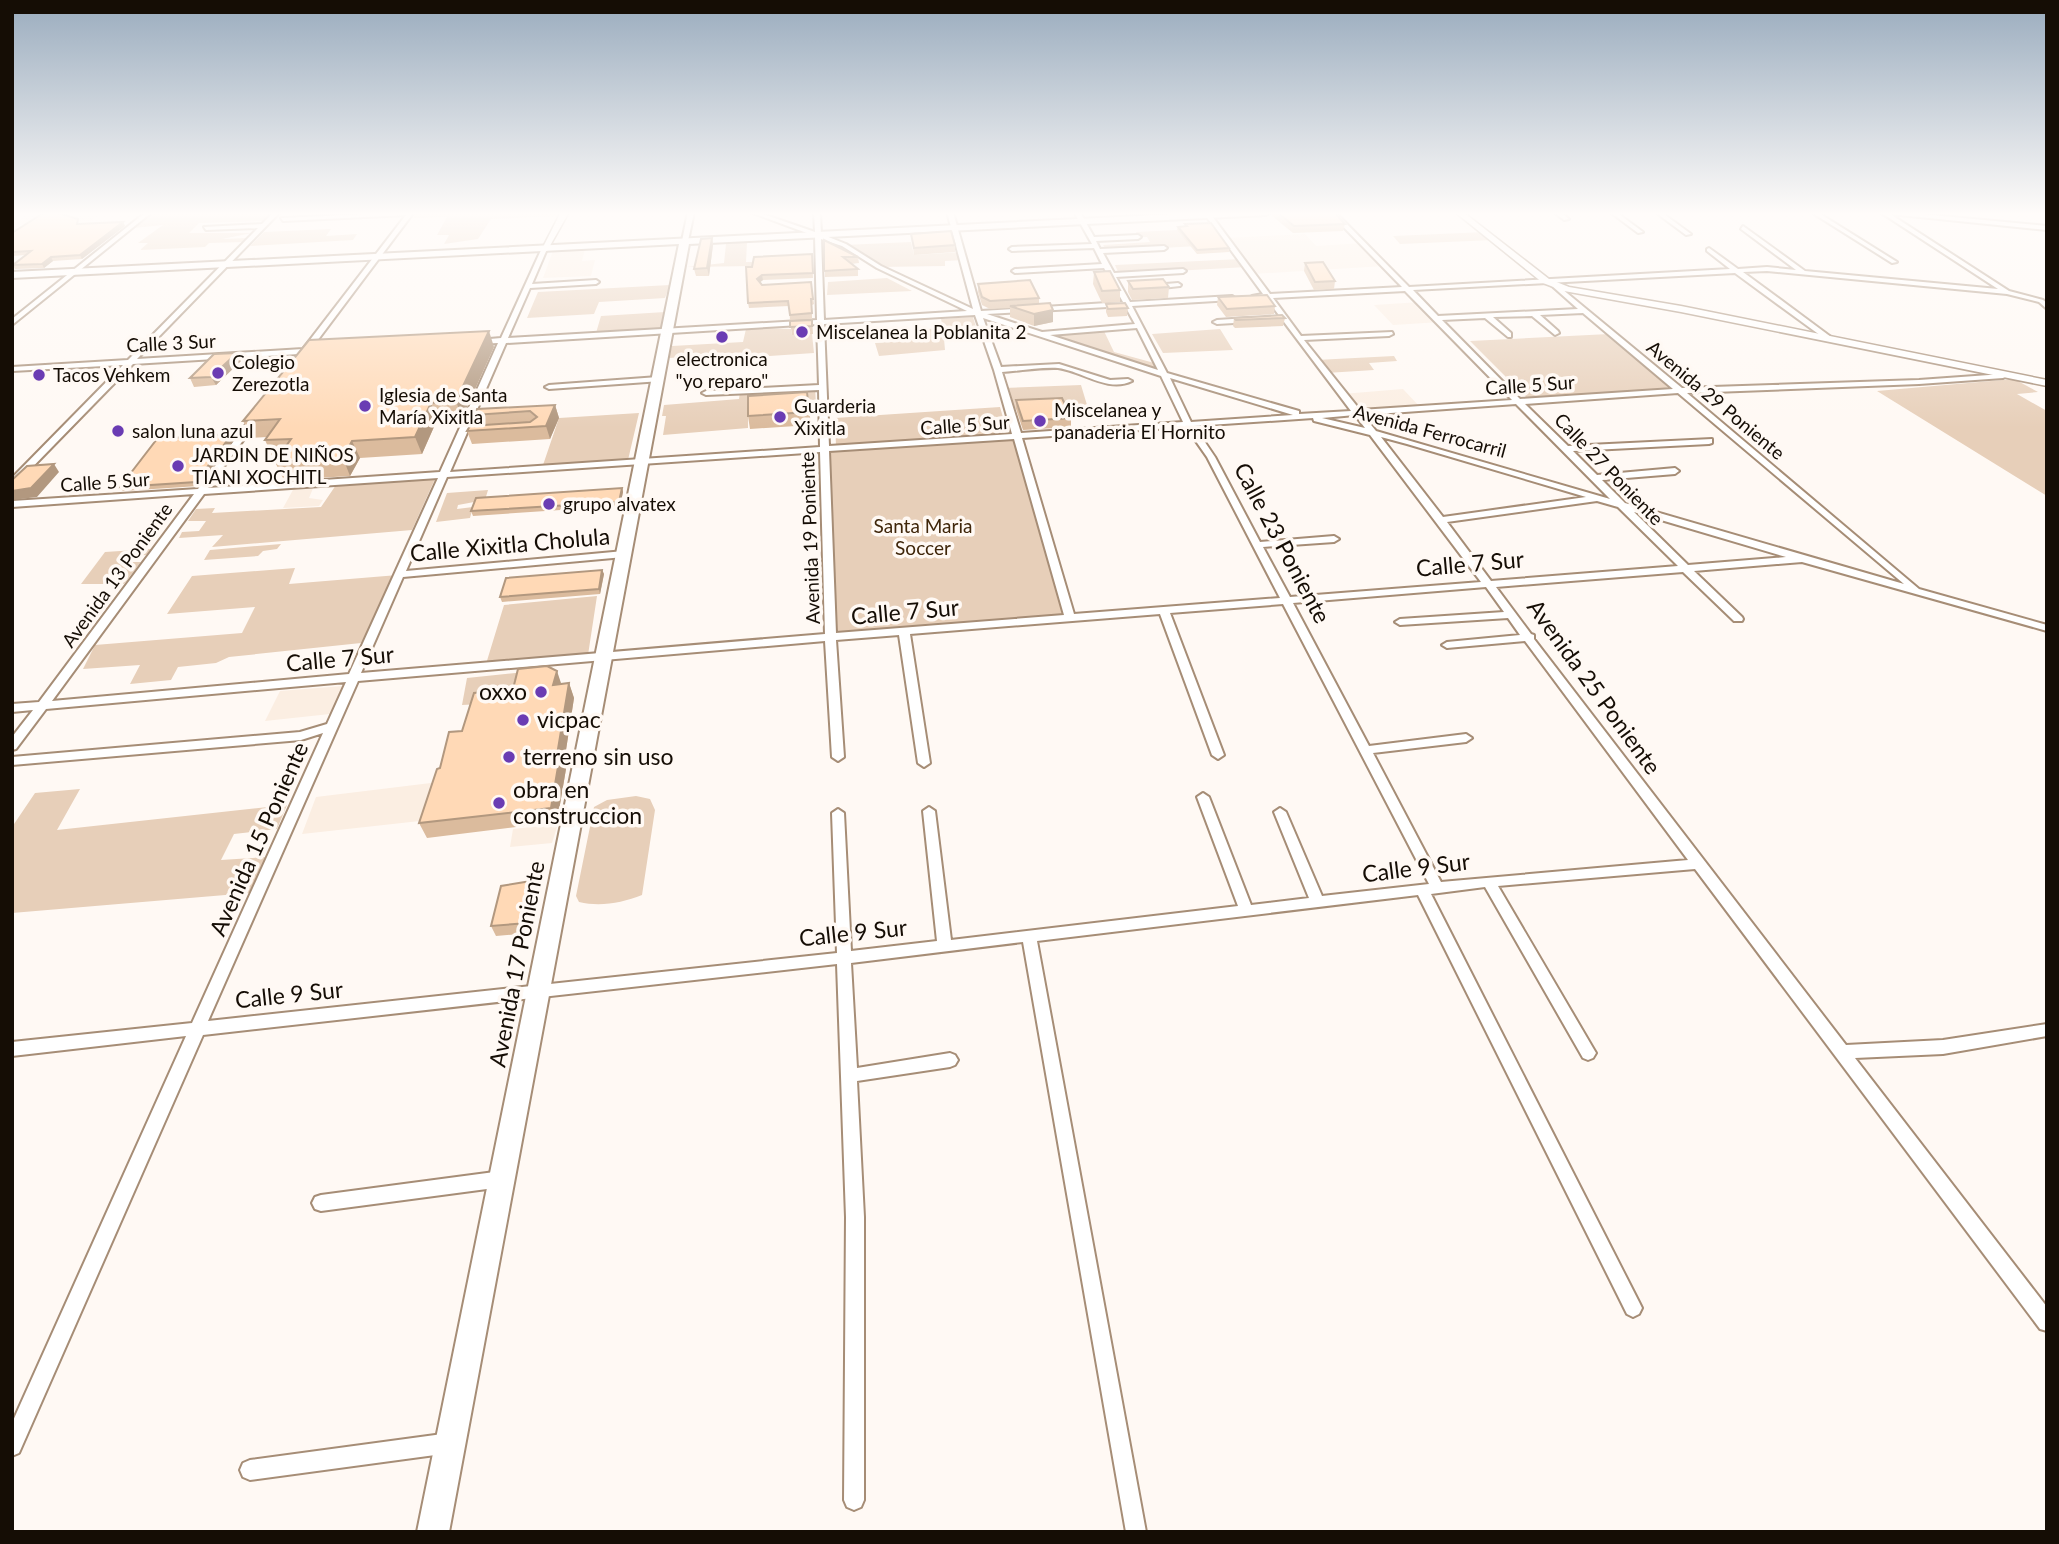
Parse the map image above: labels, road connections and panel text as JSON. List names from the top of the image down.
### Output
{
  "streets": {
    "main road": ["Avenida 17 Poniente"],
    "street": [
      "Calle 3 Sur",
      "Calle 5 Sur",
      "Avenida 29 Poniente",
      "Avenida Ferrocarril",
      "Calle 27 Poniente",
      "Avenida 19 Poniente",
      "Calle 23 Poniente",
      "Calle Xixitla Cholula",
      "Calle 7 Sur",
      "Avenida 13 Poniente",
      "Avenida 25 Poniente",
      "Avenida 15 Poniente",
      "Calle 9 Sur"
    ]
  },
  "crossings": [
    ["Calle 5 Sur", "Avenida 29 Poniente"],
    ["Calle 5 Sur", "Avenida Ferrocarril"],
    ["Calle 5 Sur", "Calle 27 Poniente"],
    ["Calle 5 Sur", "Avenida 19 Poniente"],
    ["Calle 5 Sur", "Calle 23 Poniente"],
    ["Calle 5 Sur", "Avenida 13 Poniente"],
    ["Calle 5 Sur", "Avenida 25 Poniente"],
    ["Calle 5 Sur", "Avenida 15 Poniente"],
    ["Calle 5 Sur", "Avenida 17 Poniente"],
    ["Avenida 29 Poniente", "Avenida Ferrocarril"],
    ["Avenida Ferrocarril", "Calle 27 Poniente"],
    ["Avenida Ferrocarril", "Calle 23 Poniente"],
    ["Avenida Ferrocarril", "Calle 7 Sur"],
    ["Avenida Ferrocarril", "Avenida 25 Poniente"],
    ["Calle 27 Poniente", "Calle 7 Sur"],
    ["Avenida 19 Poniente", "Calle 7 Sur"],
    ["Calle 23 Poniente", "Calle 7 Sur"],
    ["Calle 23 Poniente", "Calle 9 Sur"],
    ["Calle Xixitla Cholula", "Avenida 15 Poniente"],
    ["Calle Xixitla Cholula", "Avenida 17 Poniente"],
    ["Calle 7 Sur", "Avenida 13 Poniente"],
    ["Calle 7 Sur", "Avenida 25 Poniente"],
    ["Calle 7 Sur", "Avenida 15 Poniente"],
    ["Calle 7 Sur", "Avenida 17 Poniente"],
    ["Avenida 25 Poniente", "Calle 9 Sur"],
    ["Avenida 15 Poniente", "Calle 9 Sur"],
    ["Calle 9 Sur", "Avenida 17 Poniente"]
  ],
  "parks": ["Santa Maria Soccer"],
  "places": [
    "Miscelanea la Poblanita 2",
    "electronica \"yo reparo\"",
    "Colegio Zerezotla",
    "Tacos Vehkem",
    "Iglesia de Santa María Xixitla",
    "Guarderia Xixitla",
    "Miscelanea y panaderia El Hornito",
    "salon luna azul",
    "JARDIN DE NIÑOS TIANI XOCHITL",
    "grupo alvatex",
    "oxxo",
    "vicpac",
    "terreno sin uso",
    "obra en construccion"
  ]
}
